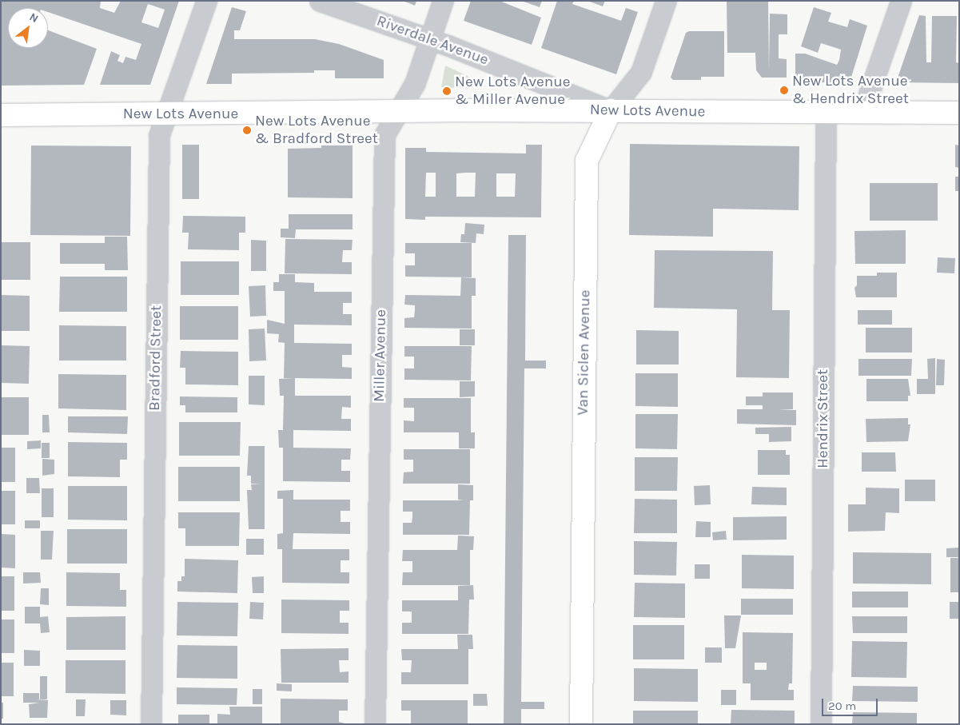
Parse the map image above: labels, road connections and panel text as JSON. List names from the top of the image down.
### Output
{
  "streets": {
    "street": [
      "Riverdale Avenue",
      "New Lots Avenue",
      "Van Siclen Avenue",
      "Miller Avenue",
      "Bradford Street",
      "Hendrix Street"
    ]
  },
  "crossings": [
    ["Riverdale Avenue", "New Lots Avenue"],
    ["Riverdale Avenue", "Van Siclen Avenue"],
    ["Riverdale Avenue", "Miller Avenue"],
    ["New Lots Avenue", "Van Siclen Avenue"],
    ["New Lots Avenue", "Miller Avenue"],
    ["New Lots Avenue", "Bradford Street"],
    ["New Lots Avenue", "Hendrix Street"]
  ],
  "places": ["New Lots Avenue & Hendrix Street", "New Lots Avenue & Miller Avenue", "New Lots Avenue & Bradford Street"],
  "scale_bar": "20 m",
  "north": "top right"
}
